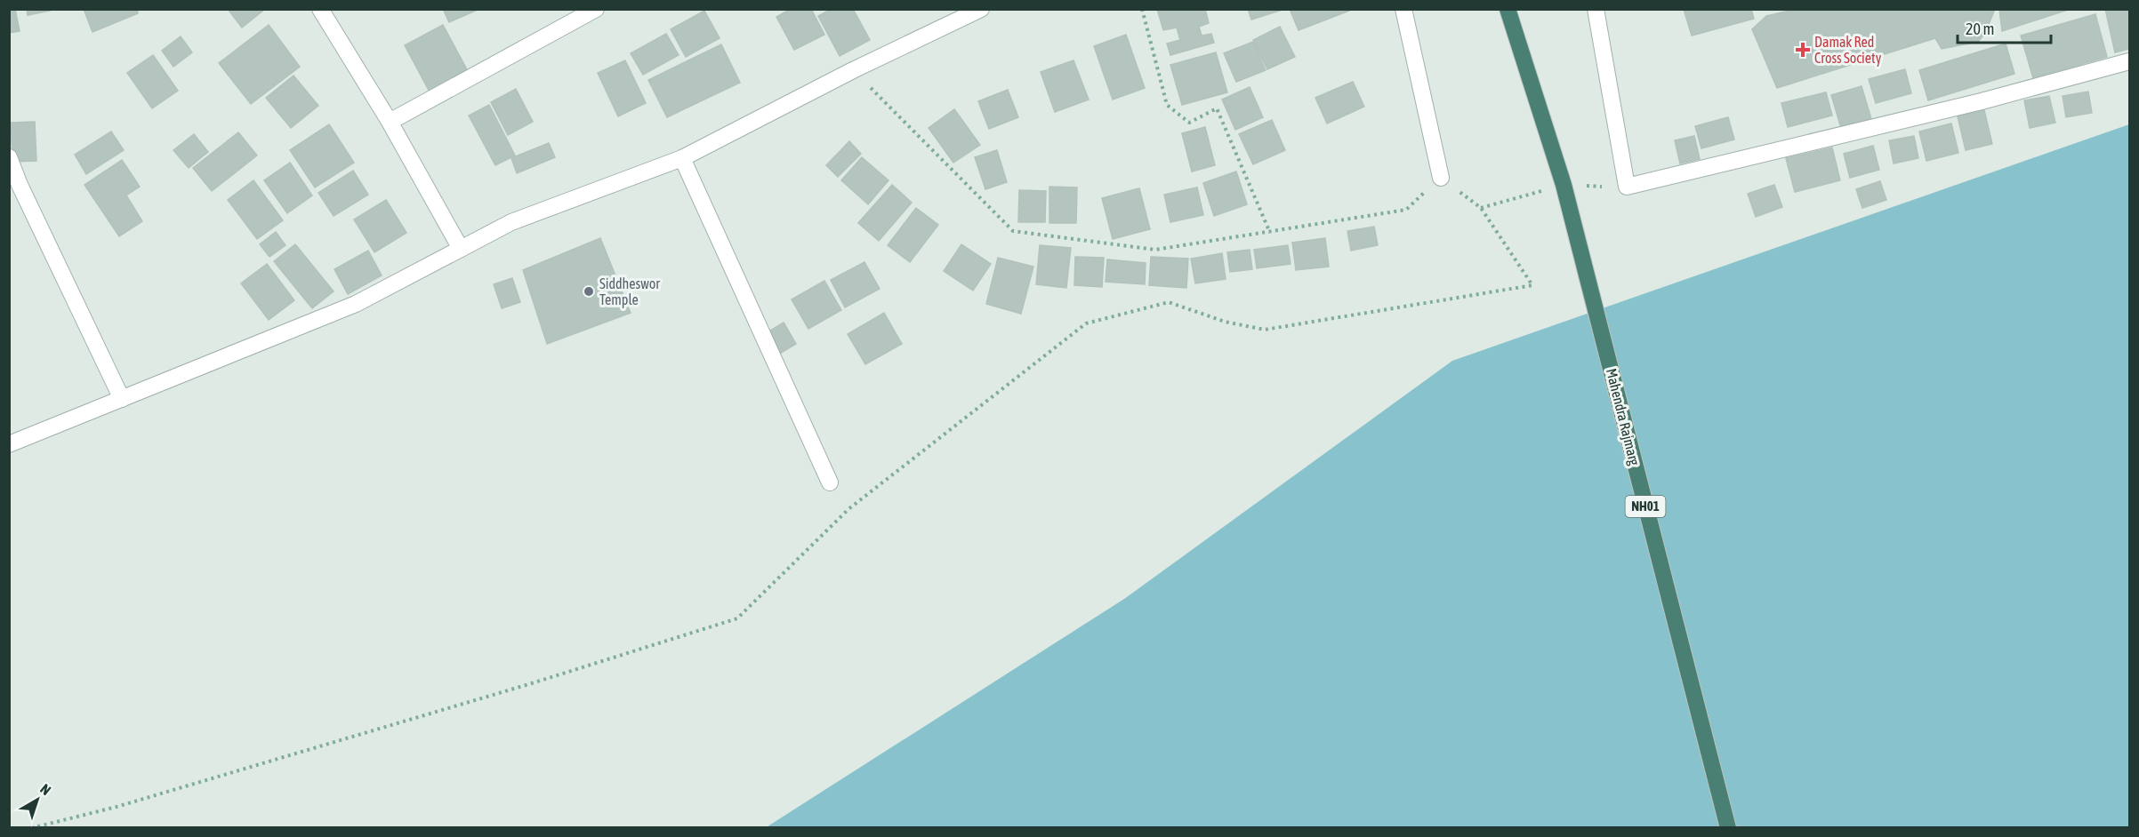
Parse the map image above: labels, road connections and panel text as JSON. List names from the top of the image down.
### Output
{
  "streets": {
    "highway": ["Mahendra Rajmarg", "NH01"]
  },
  "places": {
    "health": ["Damak Red Cross Society"],
    "other": ["Siddheswor Temple"]
  },
  "scale_bar": "20 m",
  "north": "top right"
}
